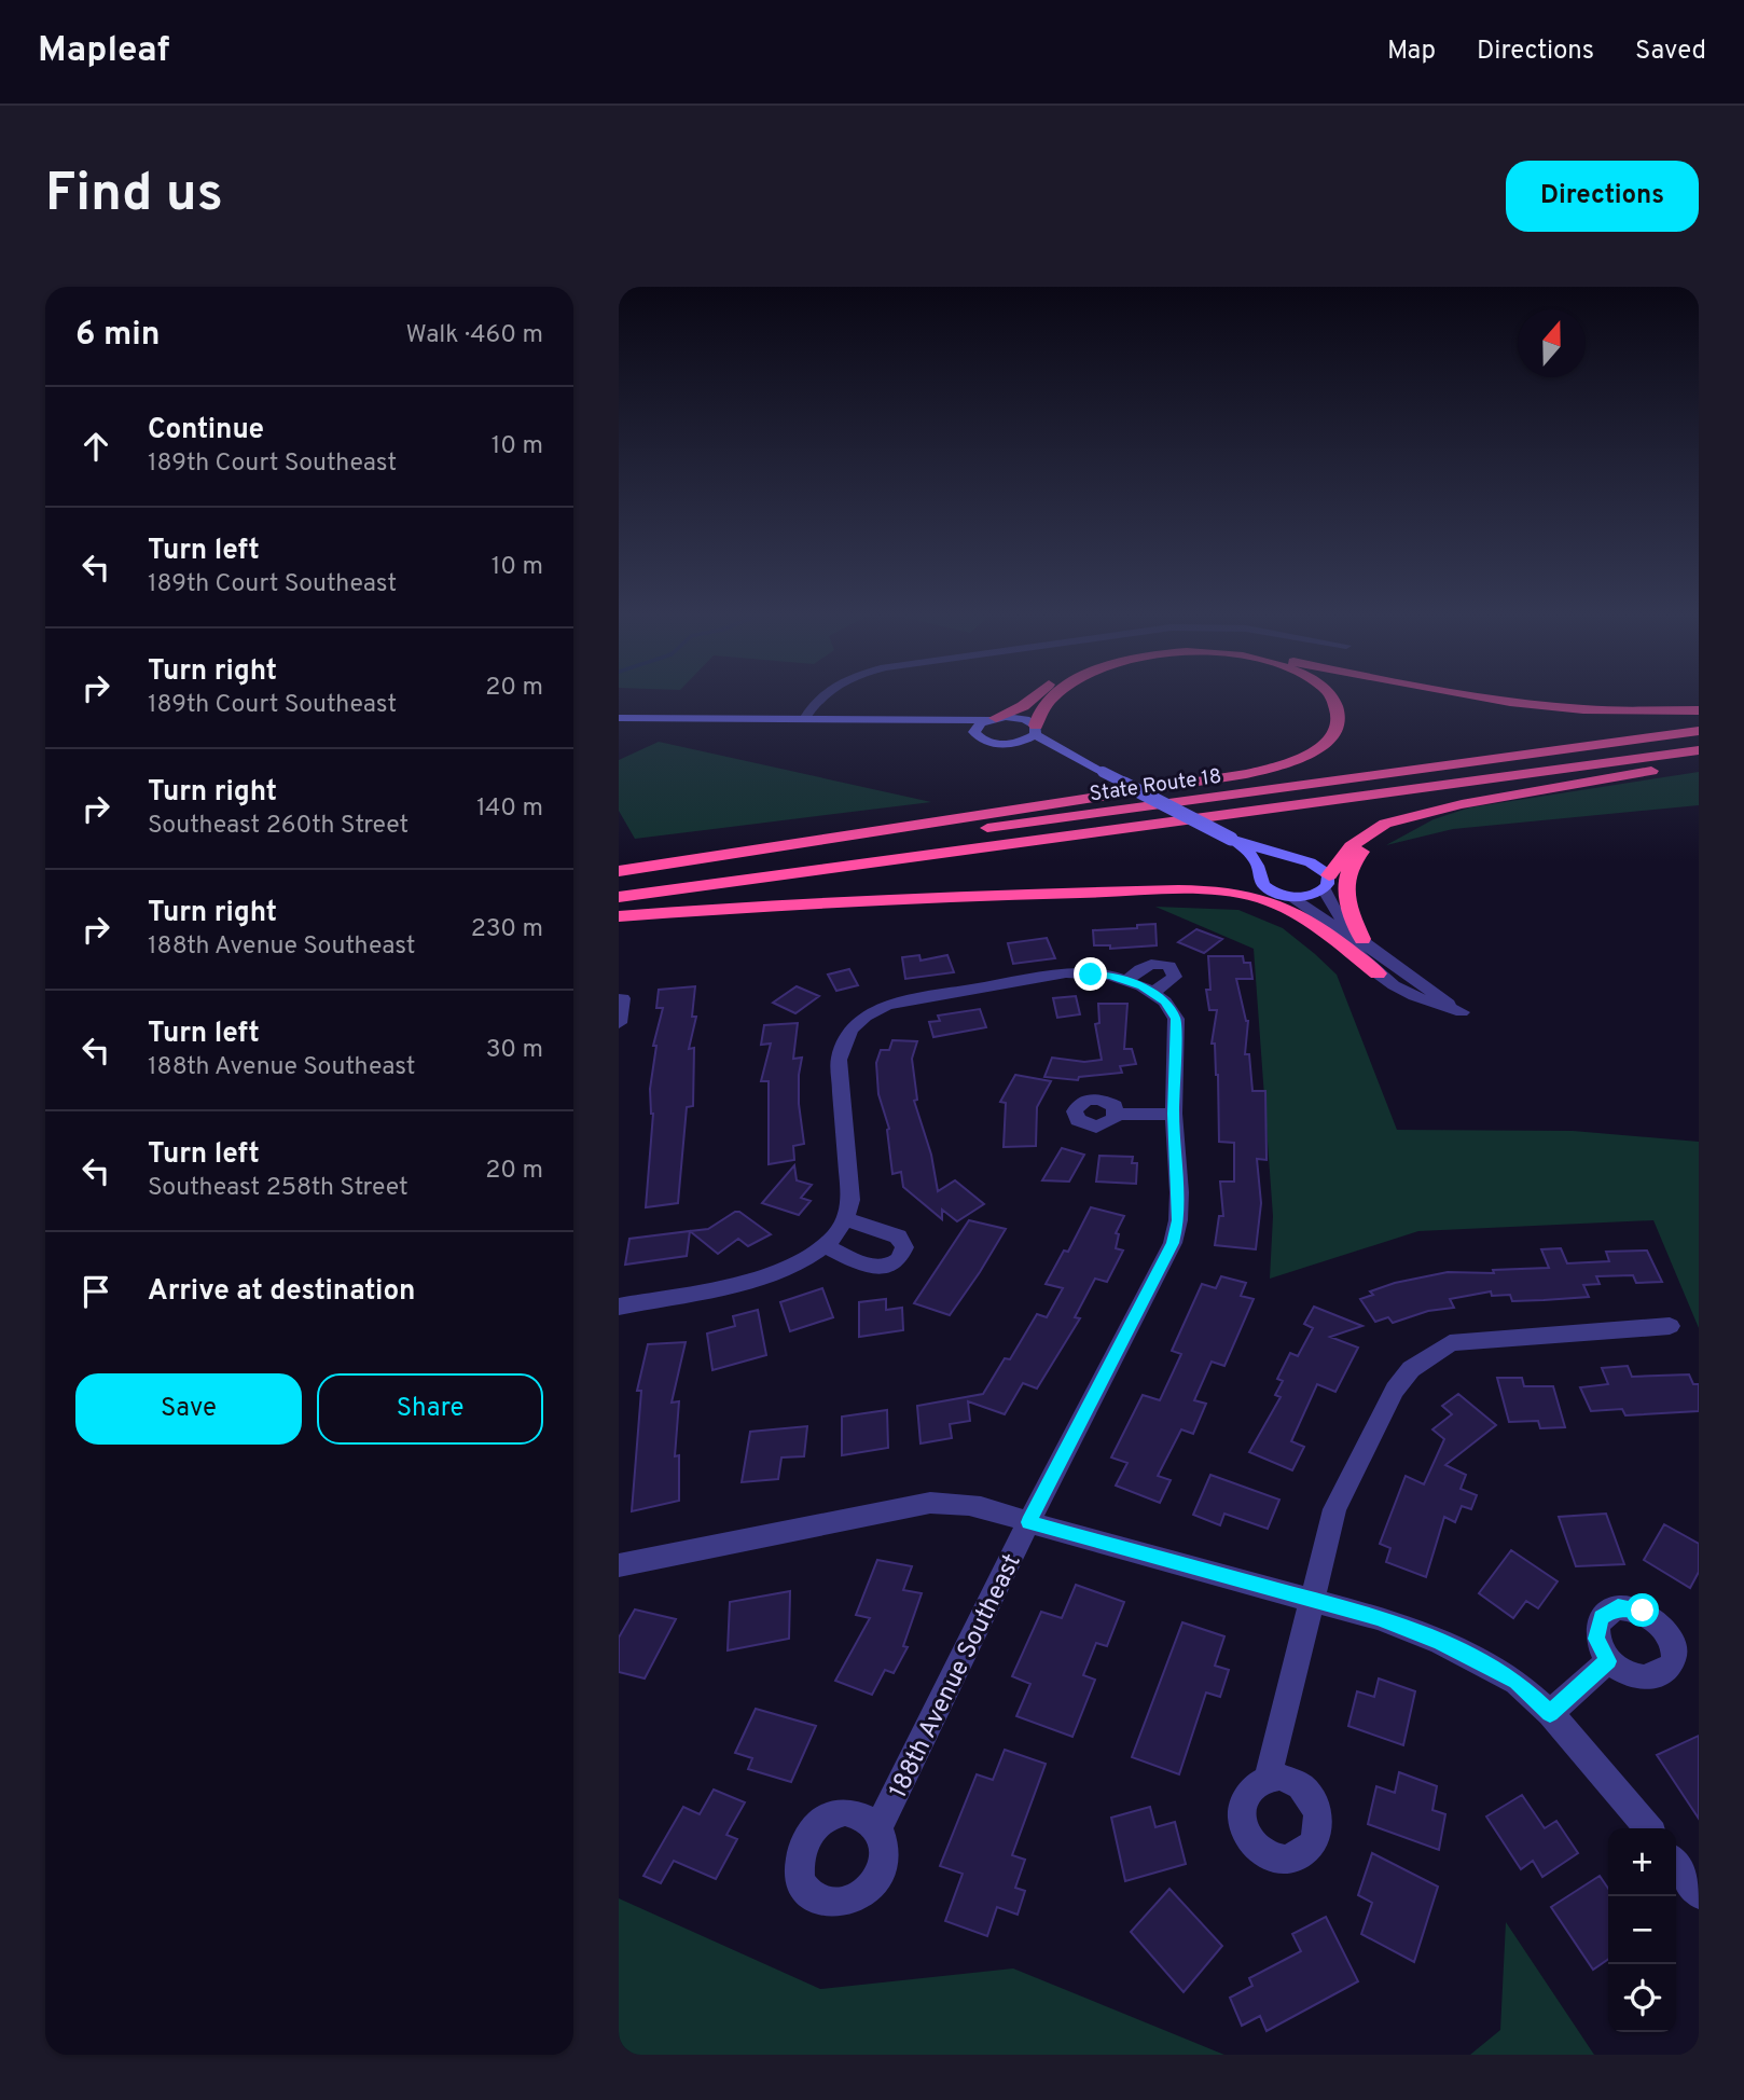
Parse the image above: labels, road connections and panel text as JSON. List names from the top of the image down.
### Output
{
  "streets": {
    "highway": ["State Route 18"],
    "street": ["188th Avenue Southeast"]
  },
  "north": "top",
  "page": {
    "header": "Mapleaf",
    "nav": ["Map", "Directions", "Saved"],
    "buttons": [
      "Directions",
      ["Save", "Share"]
    ],
    "title": "Find us",
    "heading": ["6 min", "Walk · 460 m"],
    "list": [
      ["Continue", "189th Court Southeast", "10 m"],
      ["Turn left", "189th Court Southeast", "10 m"],
      ["Turn right", "189th Court Southeast", "20 m"],
      ["Turn right", "Southeast 260th Street", "140 m"],
      ["Turn right", "188th Avenue Southeast", "230 m"],
      ["Turn left", "188th Avenue Southeast", "30 m"],
      ["Turn left", "Southeast 258th Street", "20 m"],
      "Arrive at destination"
    ],
    "map_buttons": ["+", "−"]
  }
}
